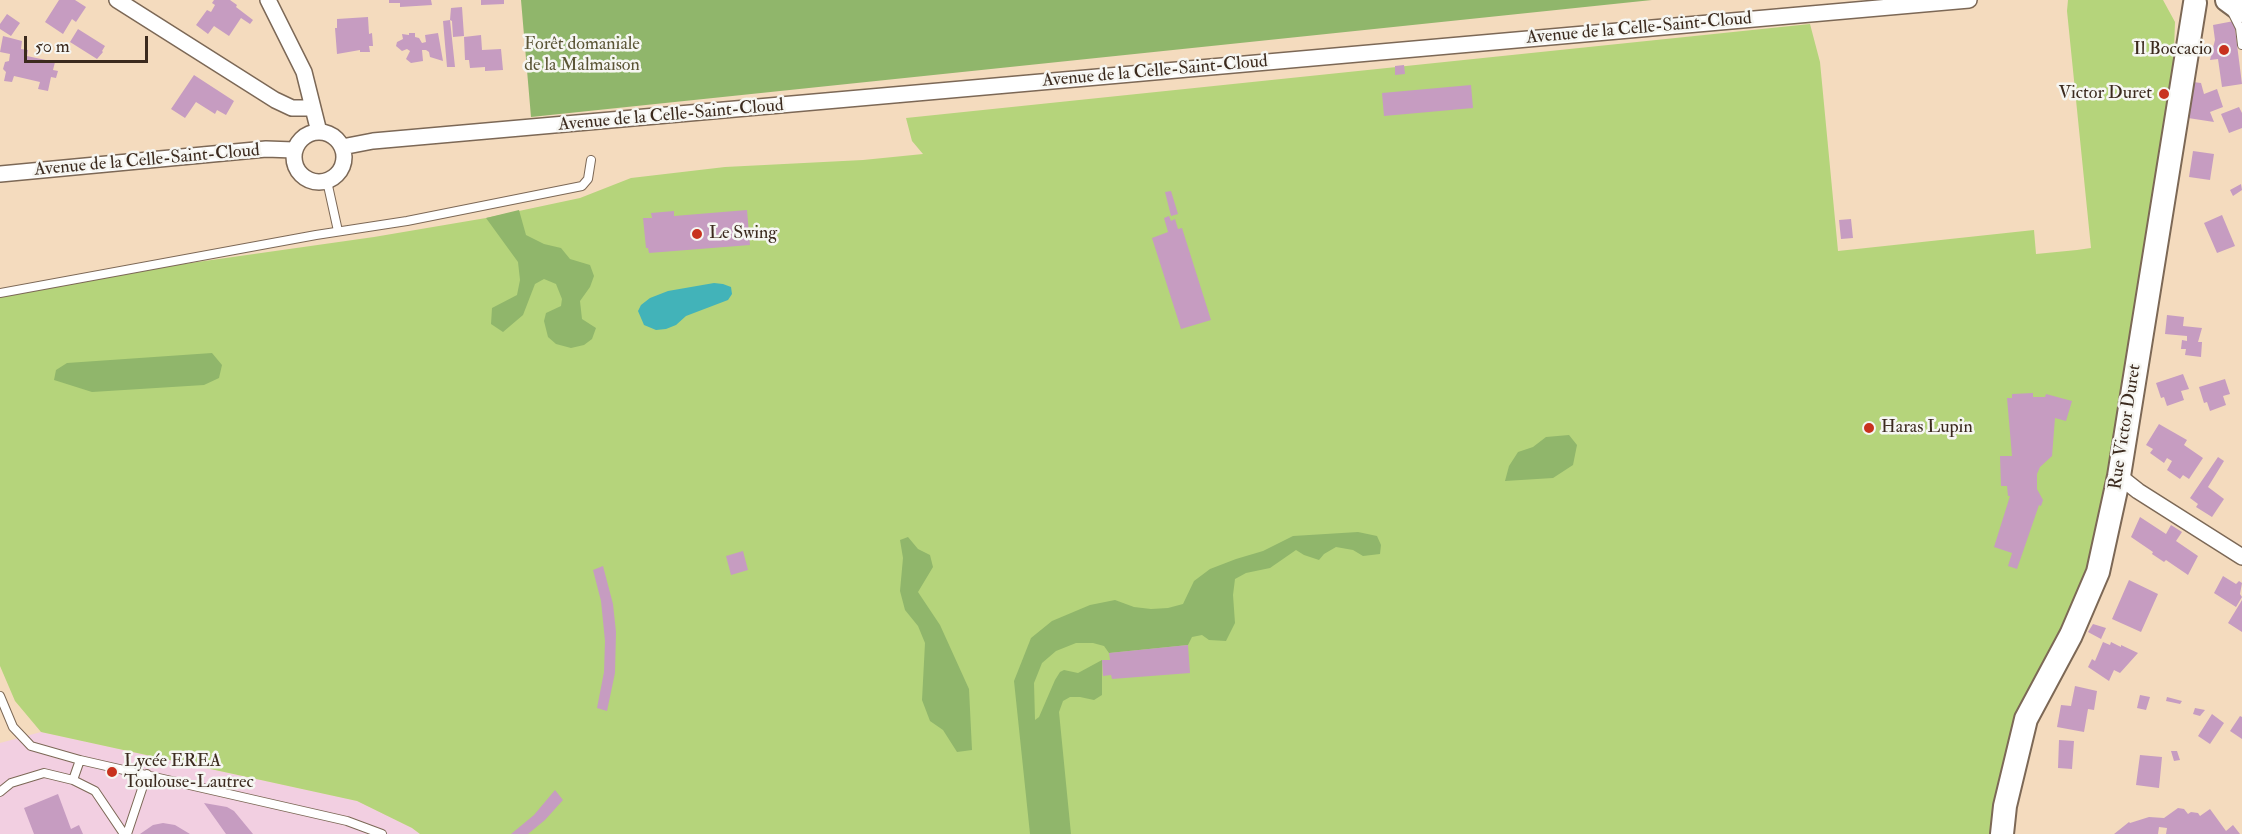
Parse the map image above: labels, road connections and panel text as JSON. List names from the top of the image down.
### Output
{
  "streets": {
    "street": ["Avenue de la Celle-Saint-Cloud", "Rue Victor Duret"]
  },
  "parks": ["Forêt domaniale de la Malmaison"],
  "places": [
    "Il Boccacio",
    "Victor Duret",
    "Le Swing",
    "Haras Lupin",
    "Lycée EREA Toulouse-Lautrec"
  ],
  "scale_bar": "50 m"
}
